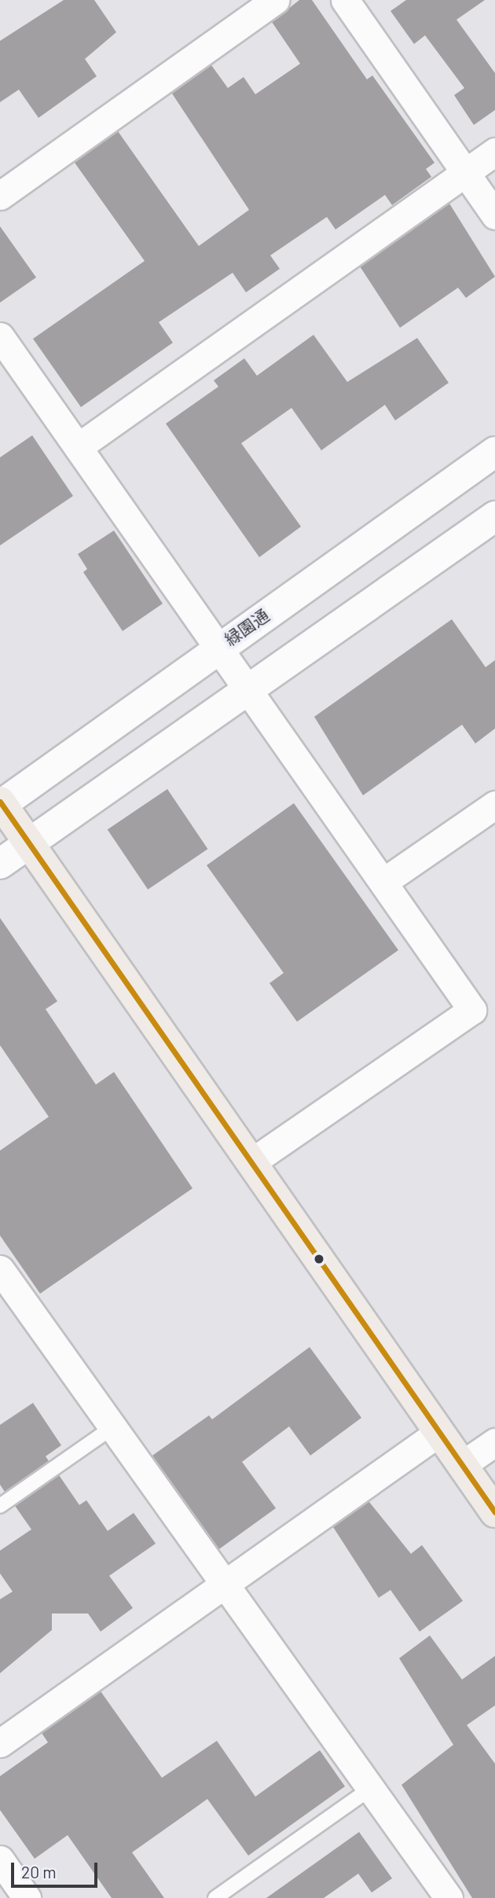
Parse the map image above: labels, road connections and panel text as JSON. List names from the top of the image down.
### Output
{
  "streets": {
    "street": ["緑園通"]
  },
  "scale_bar": "20 m"
}
